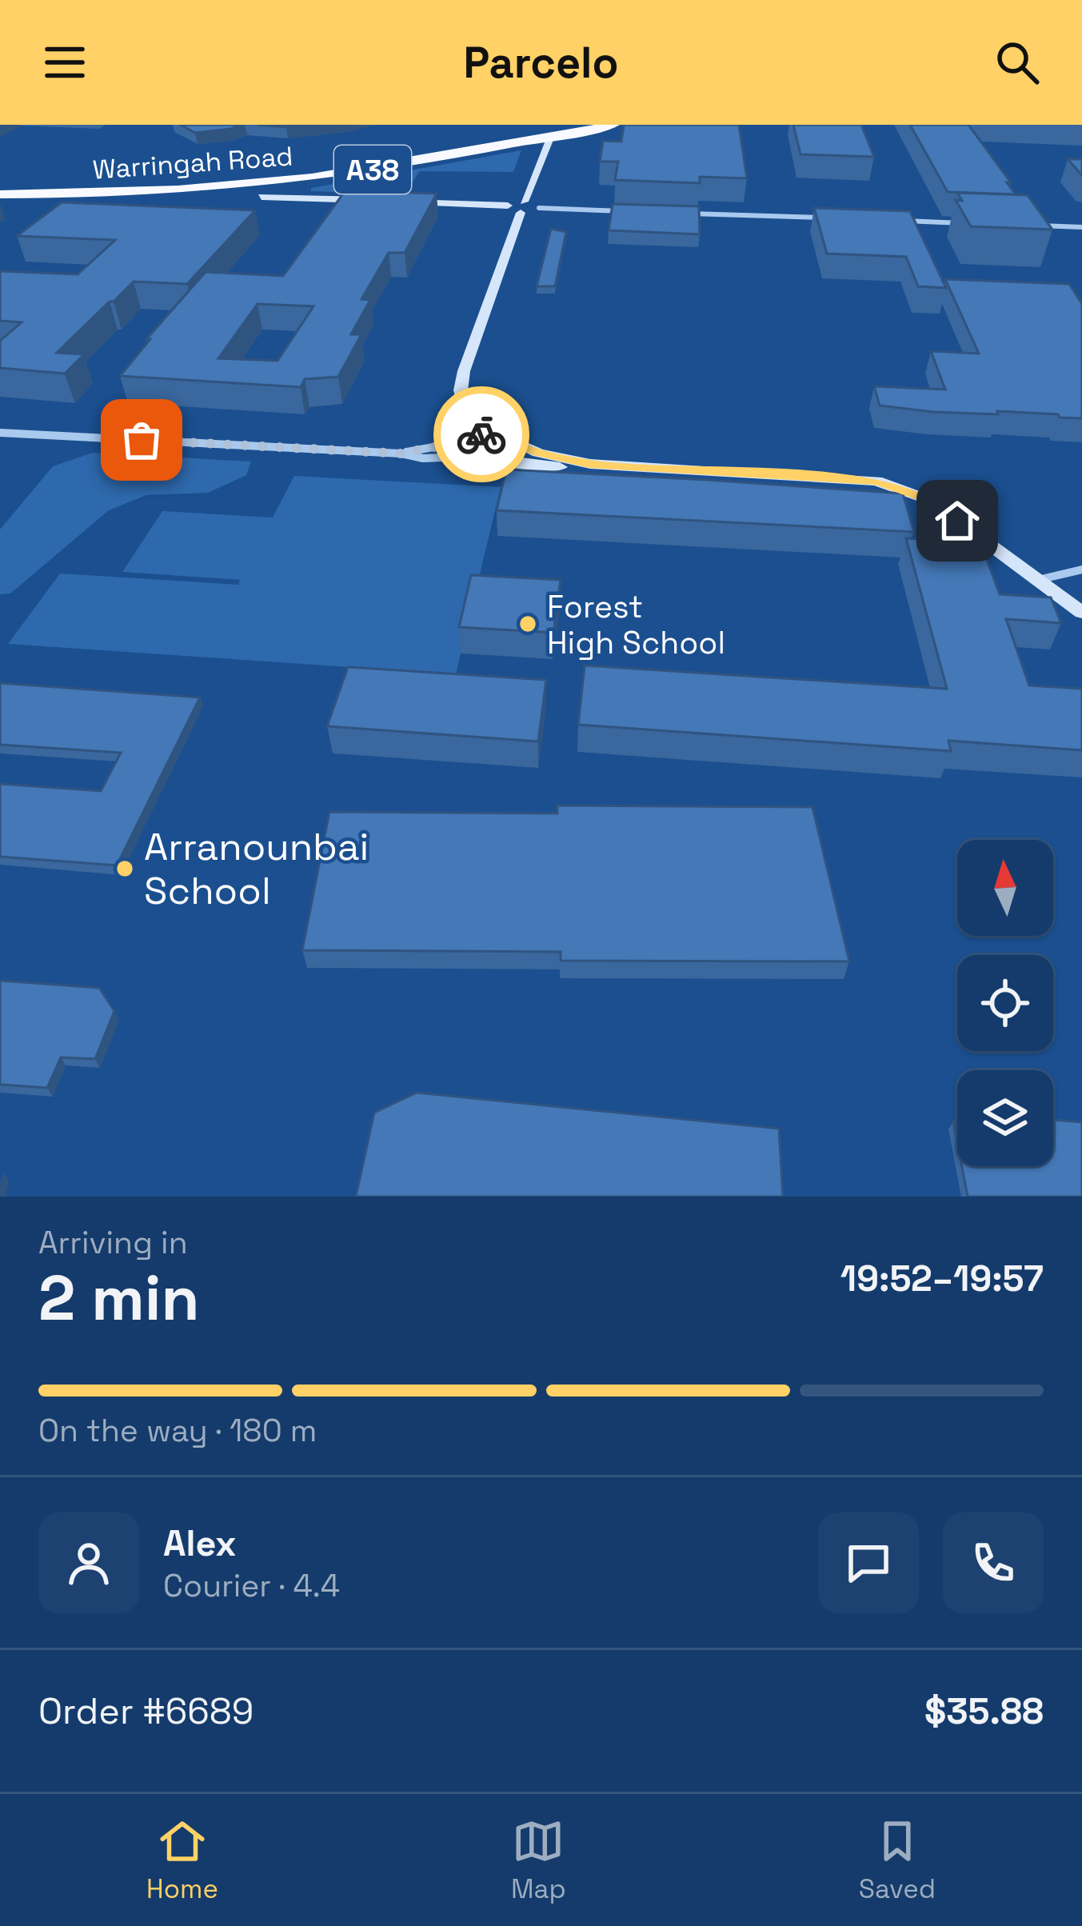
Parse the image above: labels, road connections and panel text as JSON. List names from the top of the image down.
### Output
{
  "streets": {
    "highway": ["Warringah Road", "A38"]
  },
  "places": ["Forest High School", "Arranounbai School"],
  "north": "top",
  "page": {
    "header": "Parcelo",
    "heading": ["2 min", "Arriving in", "19:52–19:57"],
    "panel": [
      "Alex",
      "Courier · 4.4",
      "Order #6689",
      "$35.88"
    ],
    "bar": "On the way · 180 m",
    "tabs": ["Home", "Map", "Saved"]
  }
}
